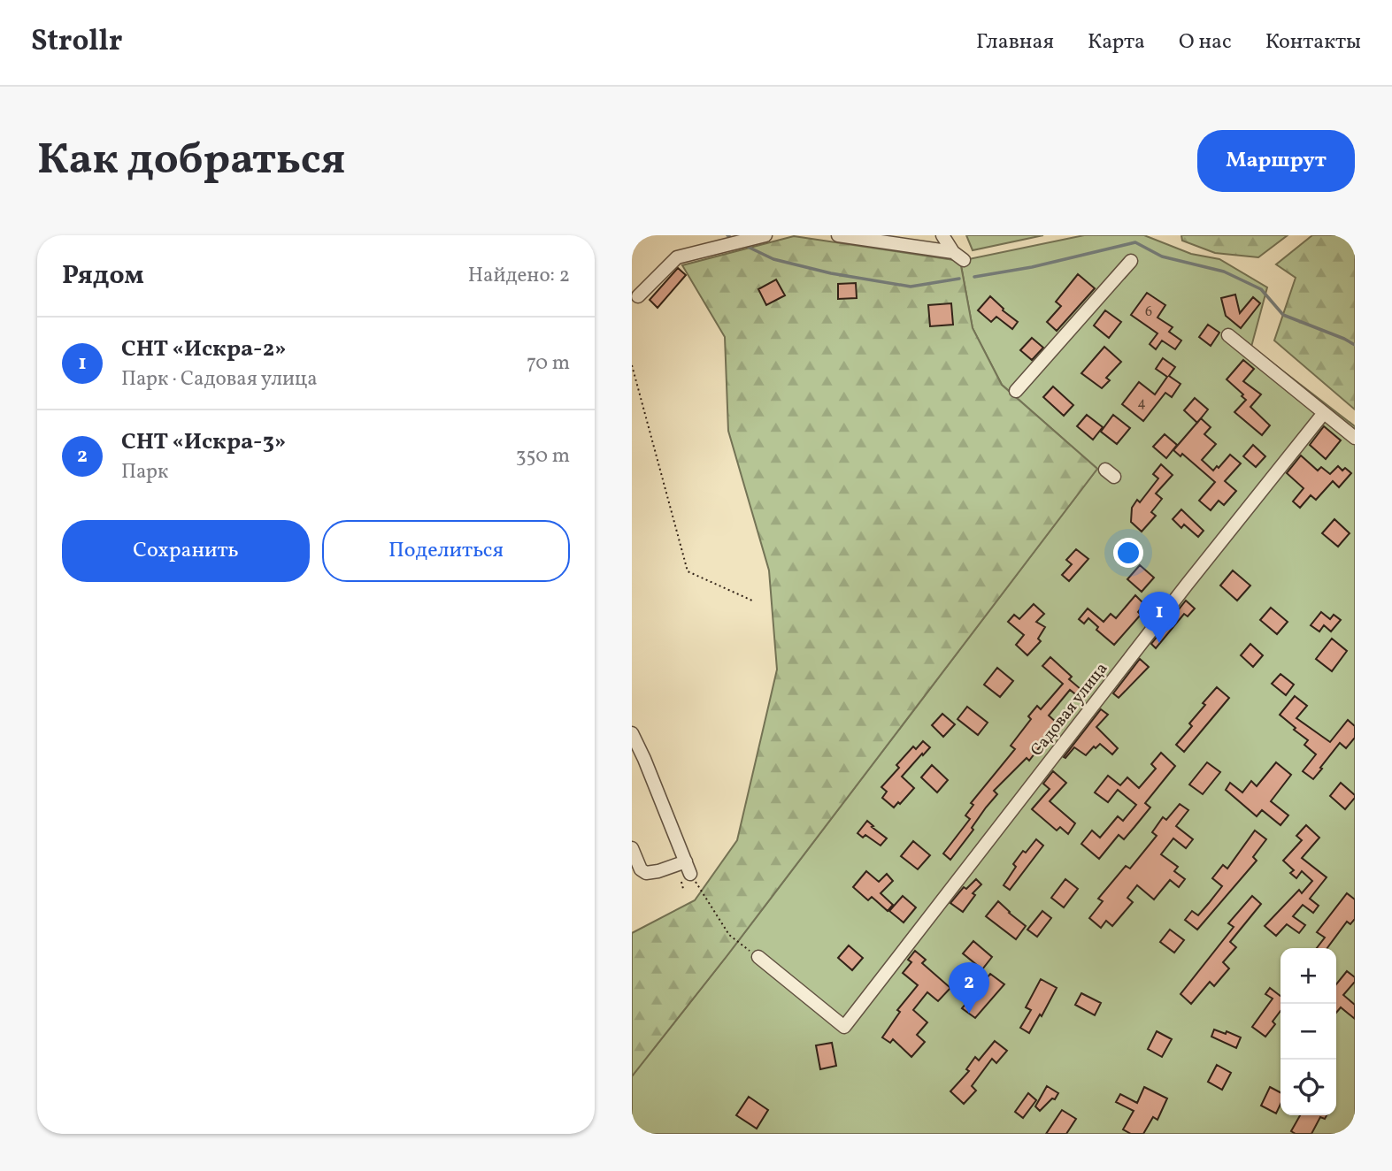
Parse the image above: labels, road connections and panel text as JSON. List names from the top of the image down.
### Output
{
  "streets": {
    "street": ["Садовая улица"]
  },
  "house_numbers": ["6", "4"],
  "page": {
    "header": "Strollr",
    "nav": [
      "Главная",
      "Карта",
      "О нас",
      "Контакты"
    ],
    "buttons": [
      "Маршрут",
      ["Сохранить", "Поделиться"]
    ],
    "title": "Как добраться",
    "heading": ["Рядом", "Найдено: 2"],
    "list": [
      {
        "mark": "1",
        "name": "СНТ «Искра-2»",
        "note": "Парк · Садовая улица",
        "value": "70 m"
      },
      {
        "mark": "2",
        "name": "СНТ «Искра-3»",
        "note": "Парк",
        "value": "350 m"
      }
    ],
    "pins": ["1", "2"],
    "map_buttons": ["+", "−"]
  }
}
